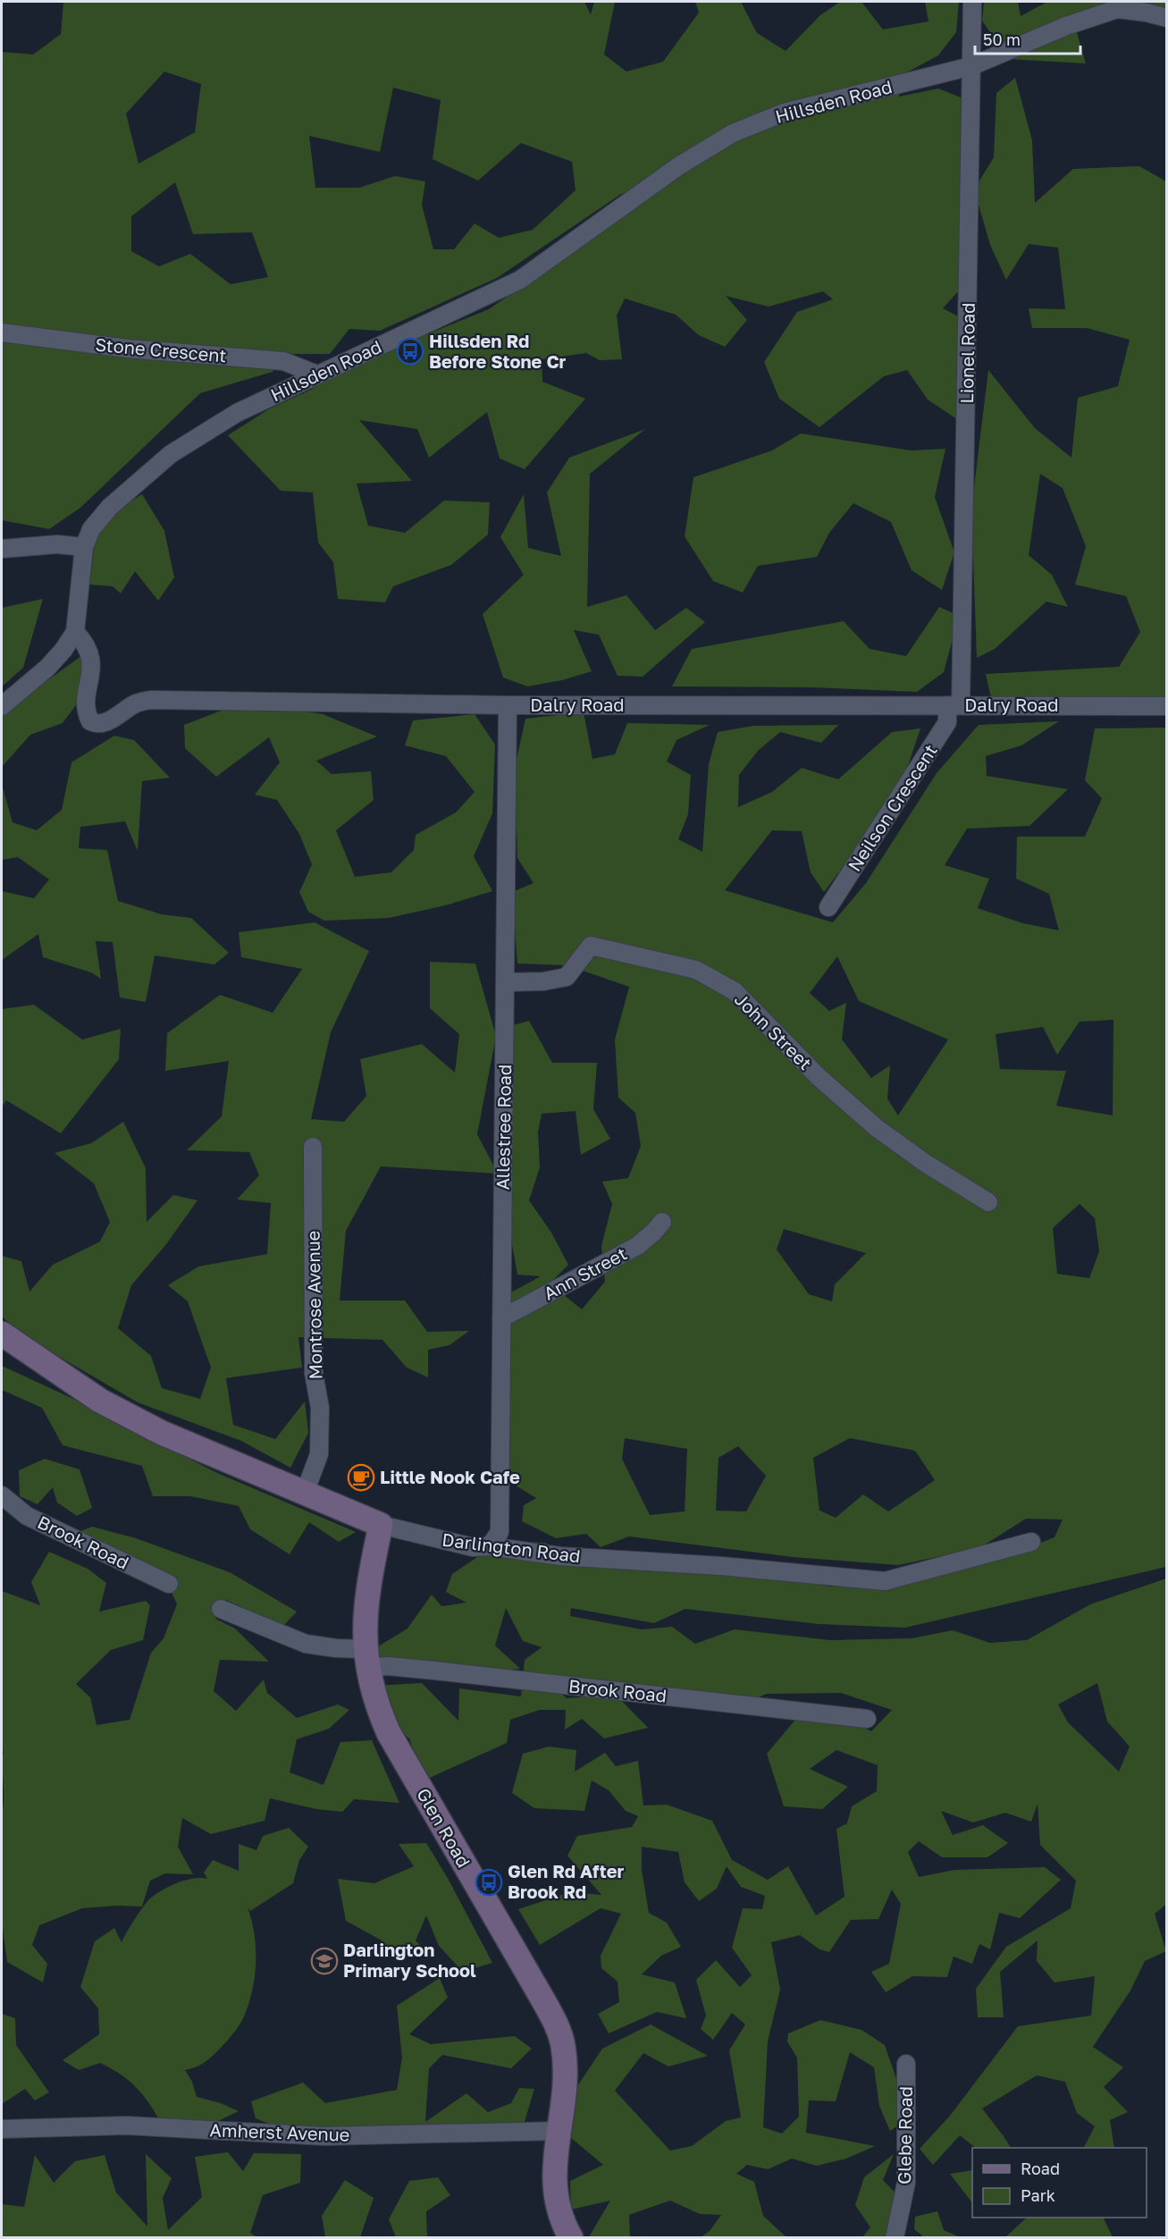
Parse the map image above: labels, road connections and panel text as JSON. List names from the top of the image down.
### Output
{
  "streets": {
    "street": [
      "Hillsden Road",
      "Stone Crescent",
      "Lionel Road",
      "Dalry Road",
      "Neilson Crescent",
      "John Street",
      "Allestree Road",
      "Ann Street",
      "Montrose Avenue",
      "Brook Road",
      "Darlington Road",
      "Glen Road",
      "Amherst Avenue",
      "Glebe Road"
    ]
  },
  "crossings": [
    ["Hillsden Road", "Stone Crescent"],
    ["Hillsden Road", "Lionel Road"],
    ["Hillsden Road", "Dalry Road"],
    ["Lionel Road", "Dalry Road"],
    ["Lionel Road", "Neilson Crescent"],
    ["Dalry Road", "Neilson Crescent"],
    ["Dalry Road", "Allestree Road"],
    ["John Street", "Allestree Road"],
    ["Allestree Road", "Ann Street"],
    ["Allestree Road", "Darlington Road"],
    ["Montrose Avenue", "Darlington Road"],
    ["Brook Road", "Glen Road"],
    ["Darlington Road", "Glen Road"],
    ["Glen Road", "Amherst Avenue"]
  ],
  "places": {
    "bus stop": ["Hillsden Rd Before Stone Cr", "Glen Rd After Brook Rd"],
    "cafe": ["Little Nook Cafe"],
    "school or university": ["Darlington Primary School"]
  },
  "legend": ["Road", "Park"],
  "scale_bar": "50 m"
}
